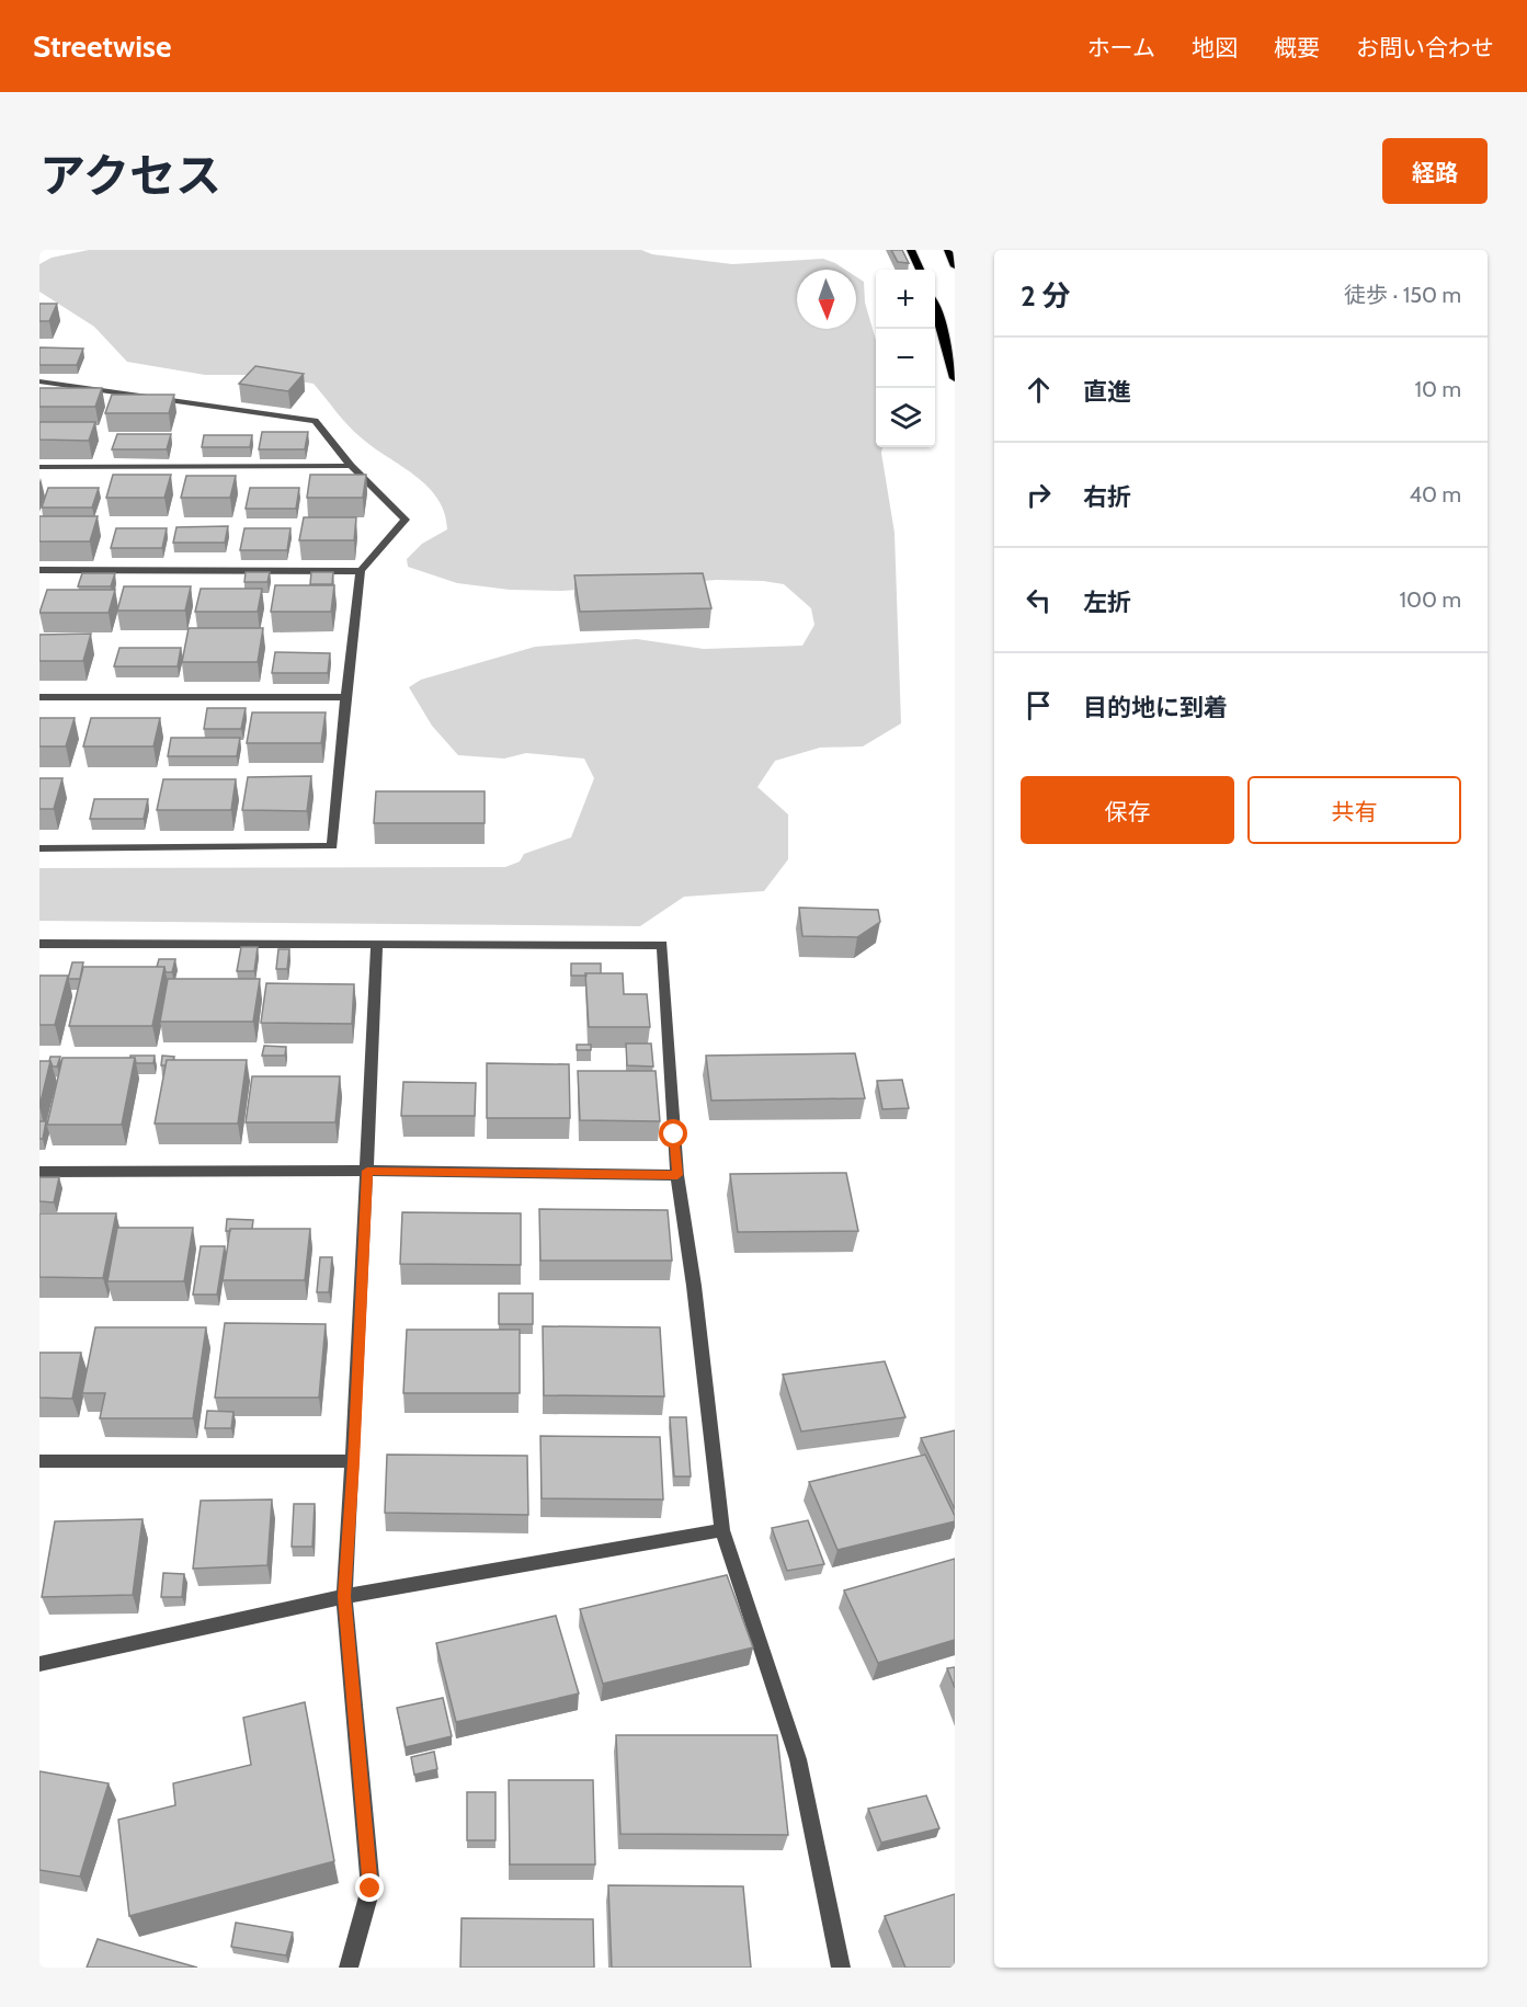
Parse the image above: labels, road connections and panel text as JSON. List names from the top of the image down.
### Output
{
  "north": "bottom",
  "page": {
    "header": "Streetwise",
    "nav": [
      "ホーム",
      "地図",
      "概要",
      "お問い合わせ"
    ],
    "title": "アクセス",
    "buttons": [
      "経路",
      ["保存", "共有"]
    ],
    "heading": ["2 分", "徒歩 · 150 m"],
    "map_buttons": ["+", "−"],
    "list": [
      ["直進", "10 m"],
      ["右折", "40 m"],
      ["左折", "100 m"],
      "目的地に到着"
    ]
  }
}
